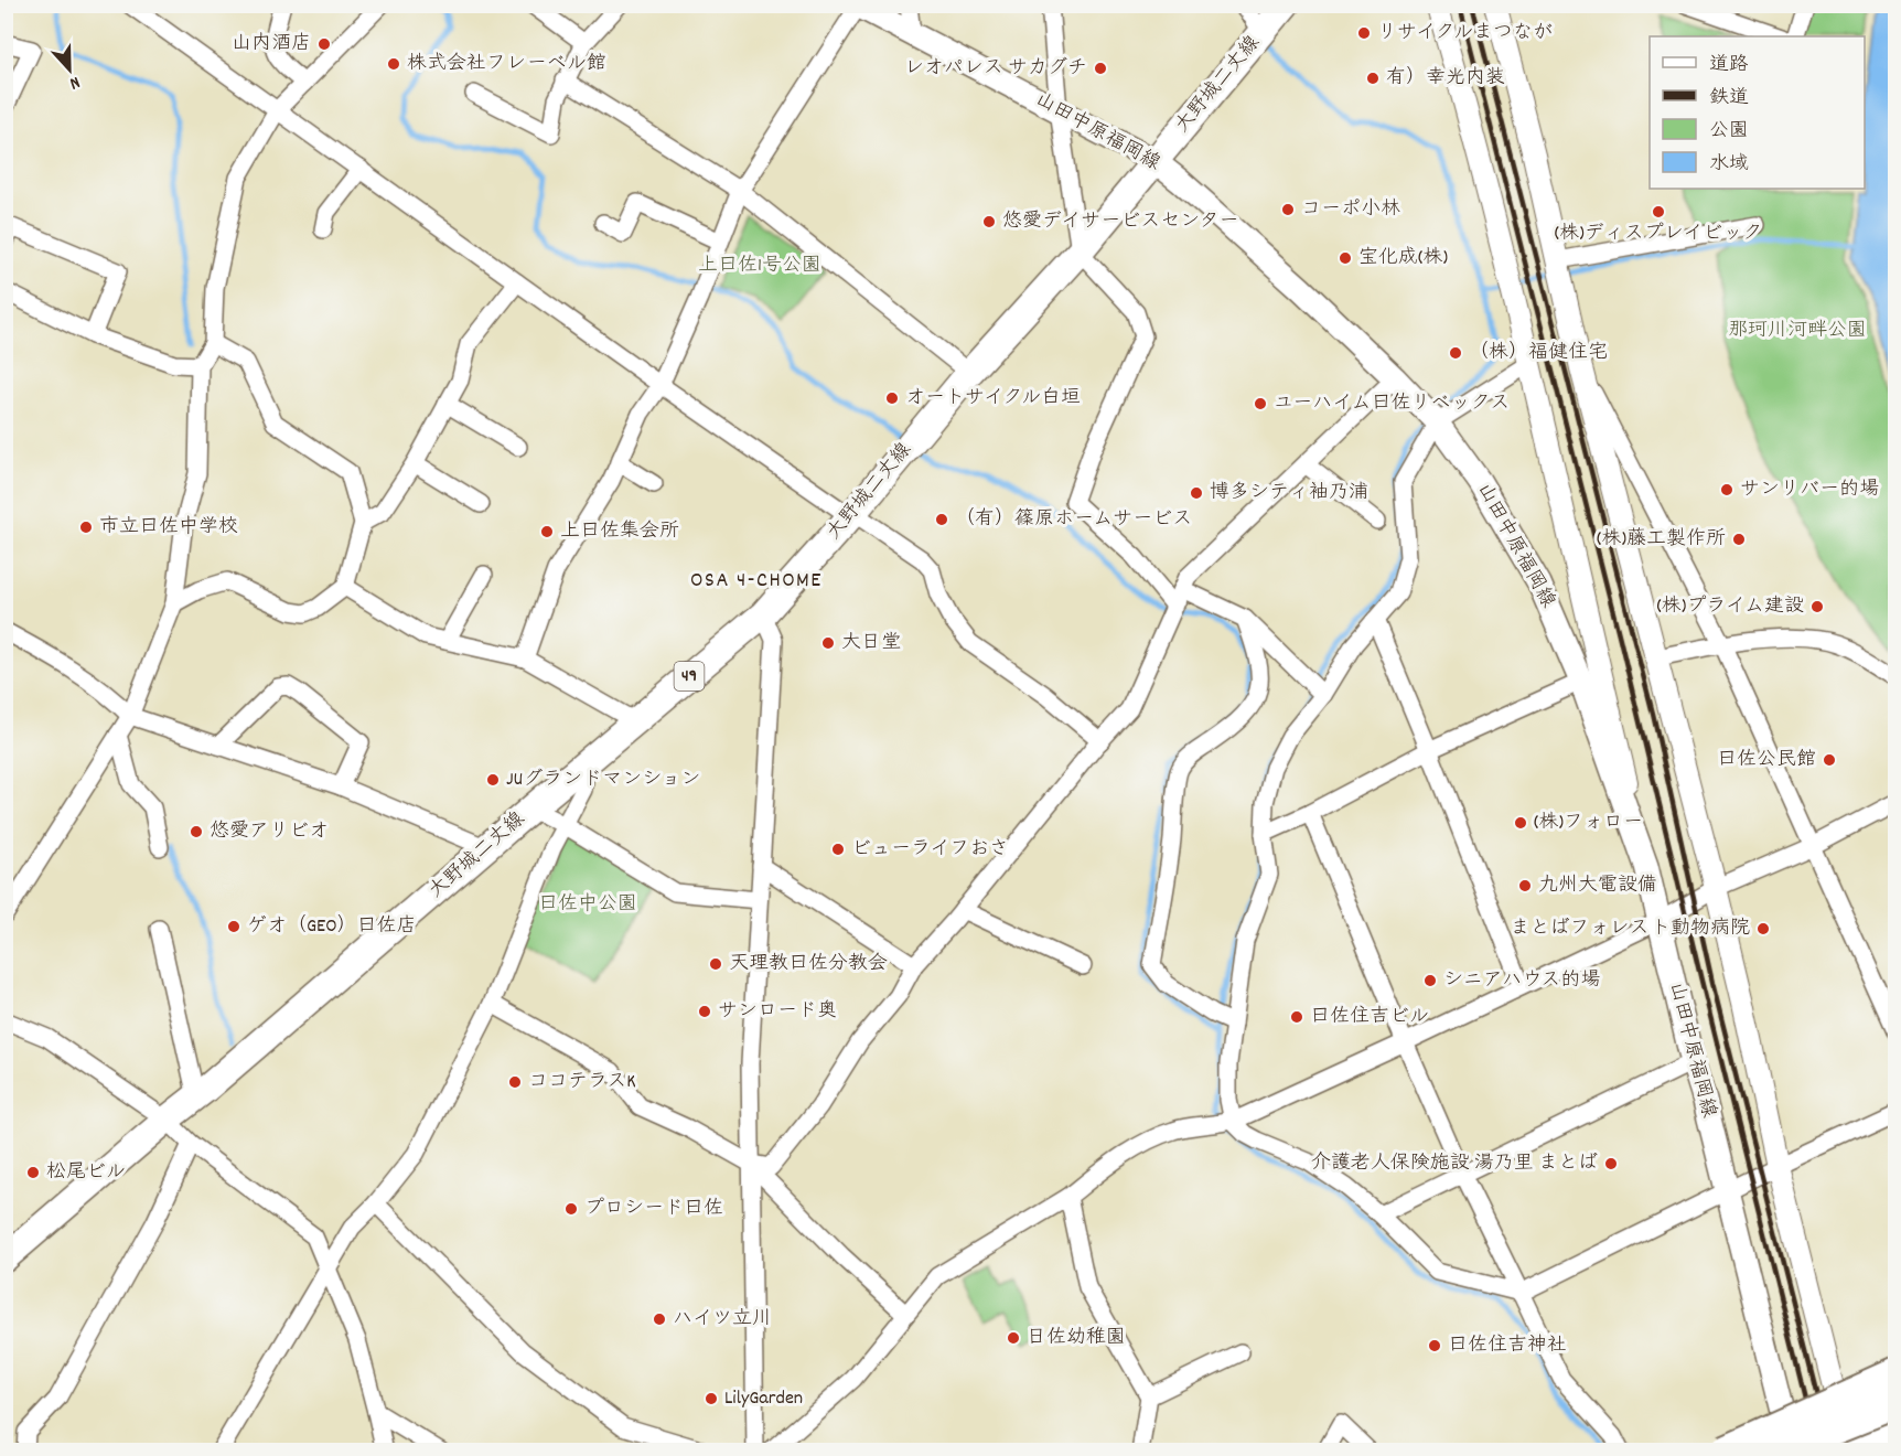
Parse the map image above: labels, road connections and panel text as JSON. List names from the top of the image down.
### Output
{
  "streets": {
    "main road": ["大野城二丈線", "山田中原福岡線", "49"]
  },
  "crossings": [
    ["大野城二丈線", "山田中原福岡線"]
  ],
  "districts": ["OSA 4-CHOME"],
  "parks": ["上曰佐1号公園", "那珂川河畔公園", "曰佐中公園"],
  "places": [
    "リサイクルまつなが",
    "山内酒店",
    "株式会社フレーベル館",
    "レオパレス サカグチ",
    "有）幸光内装",
    "コーポ小林",
    "(株)ディスプレイビック",
    "悠愛デイサービスセンター",
    "宝化成(株)",
    "（株）福健住宅",
    "オートサイクル白垣",
    "ユーハイム曰佐リベックス",
    "サンリバー的場",
    "博多シティ袖乃浦",
    "（有）篠原ホームサービス",
    "市立曰佐中学校",
    "上曰佐集会所",
    "(株)藤工製作所",
    "(株)プライム建設",
    "大日堂",
    "曰佐公民館",
    "JUグランドマンション",
    "(株)フォロー",
    "悠愛アリビオ",
    "ビューライフおさ",
    "九州大電設備",
    "ゲオ（GEO）曰佐店",
    "まとばフォレスト動物病院",
    "天理教曰佐分教会",
    "シニアハウス的場",
    "サンロード奥",
    "曰佐住吉ビル",
    "ココテラスK",
    "介護老人保険施設 湯乃里 まとば",
    "松尾ビル",
    "プロシード曰佐",
    "ハイツ立川",
    "日佐幼稚園",
    "曰佐住吉神社",
    "LilyGarden"
  ],
  "legend": [
    "道路",
    "鉄道",
    "公園",
    "水域"
  ],
  "north": "bottom"
}
